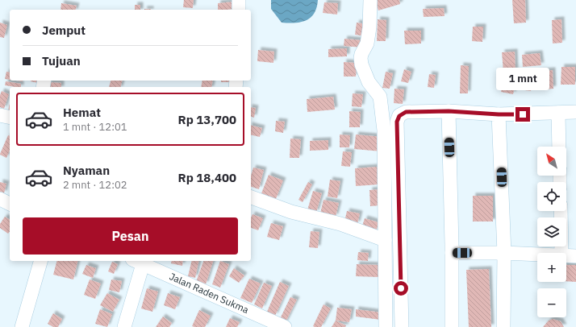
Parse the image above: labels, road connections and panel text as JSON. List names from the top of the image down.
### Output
{
  "streets": {
    "street": ["Jalan Raden Sukma"]
  },
  "north": "top left",
  "page": {
    "banner": ["Jemput", "Tujuan"],
    "bubble": "1 mnt",
    "list": [
      {
        "name": "Hemat",
        "note": "1 mnt · 12:01",
        "value": "Rp 13,700"
      },
      {
        "name": "Nyaman",
        "note": "2 mnt · 12:02",
        "value": "Rp 18,400"
      }
    ],
    "map_buttons": ["+", "−"],
    "buttons": "Pesan"
  }
}
